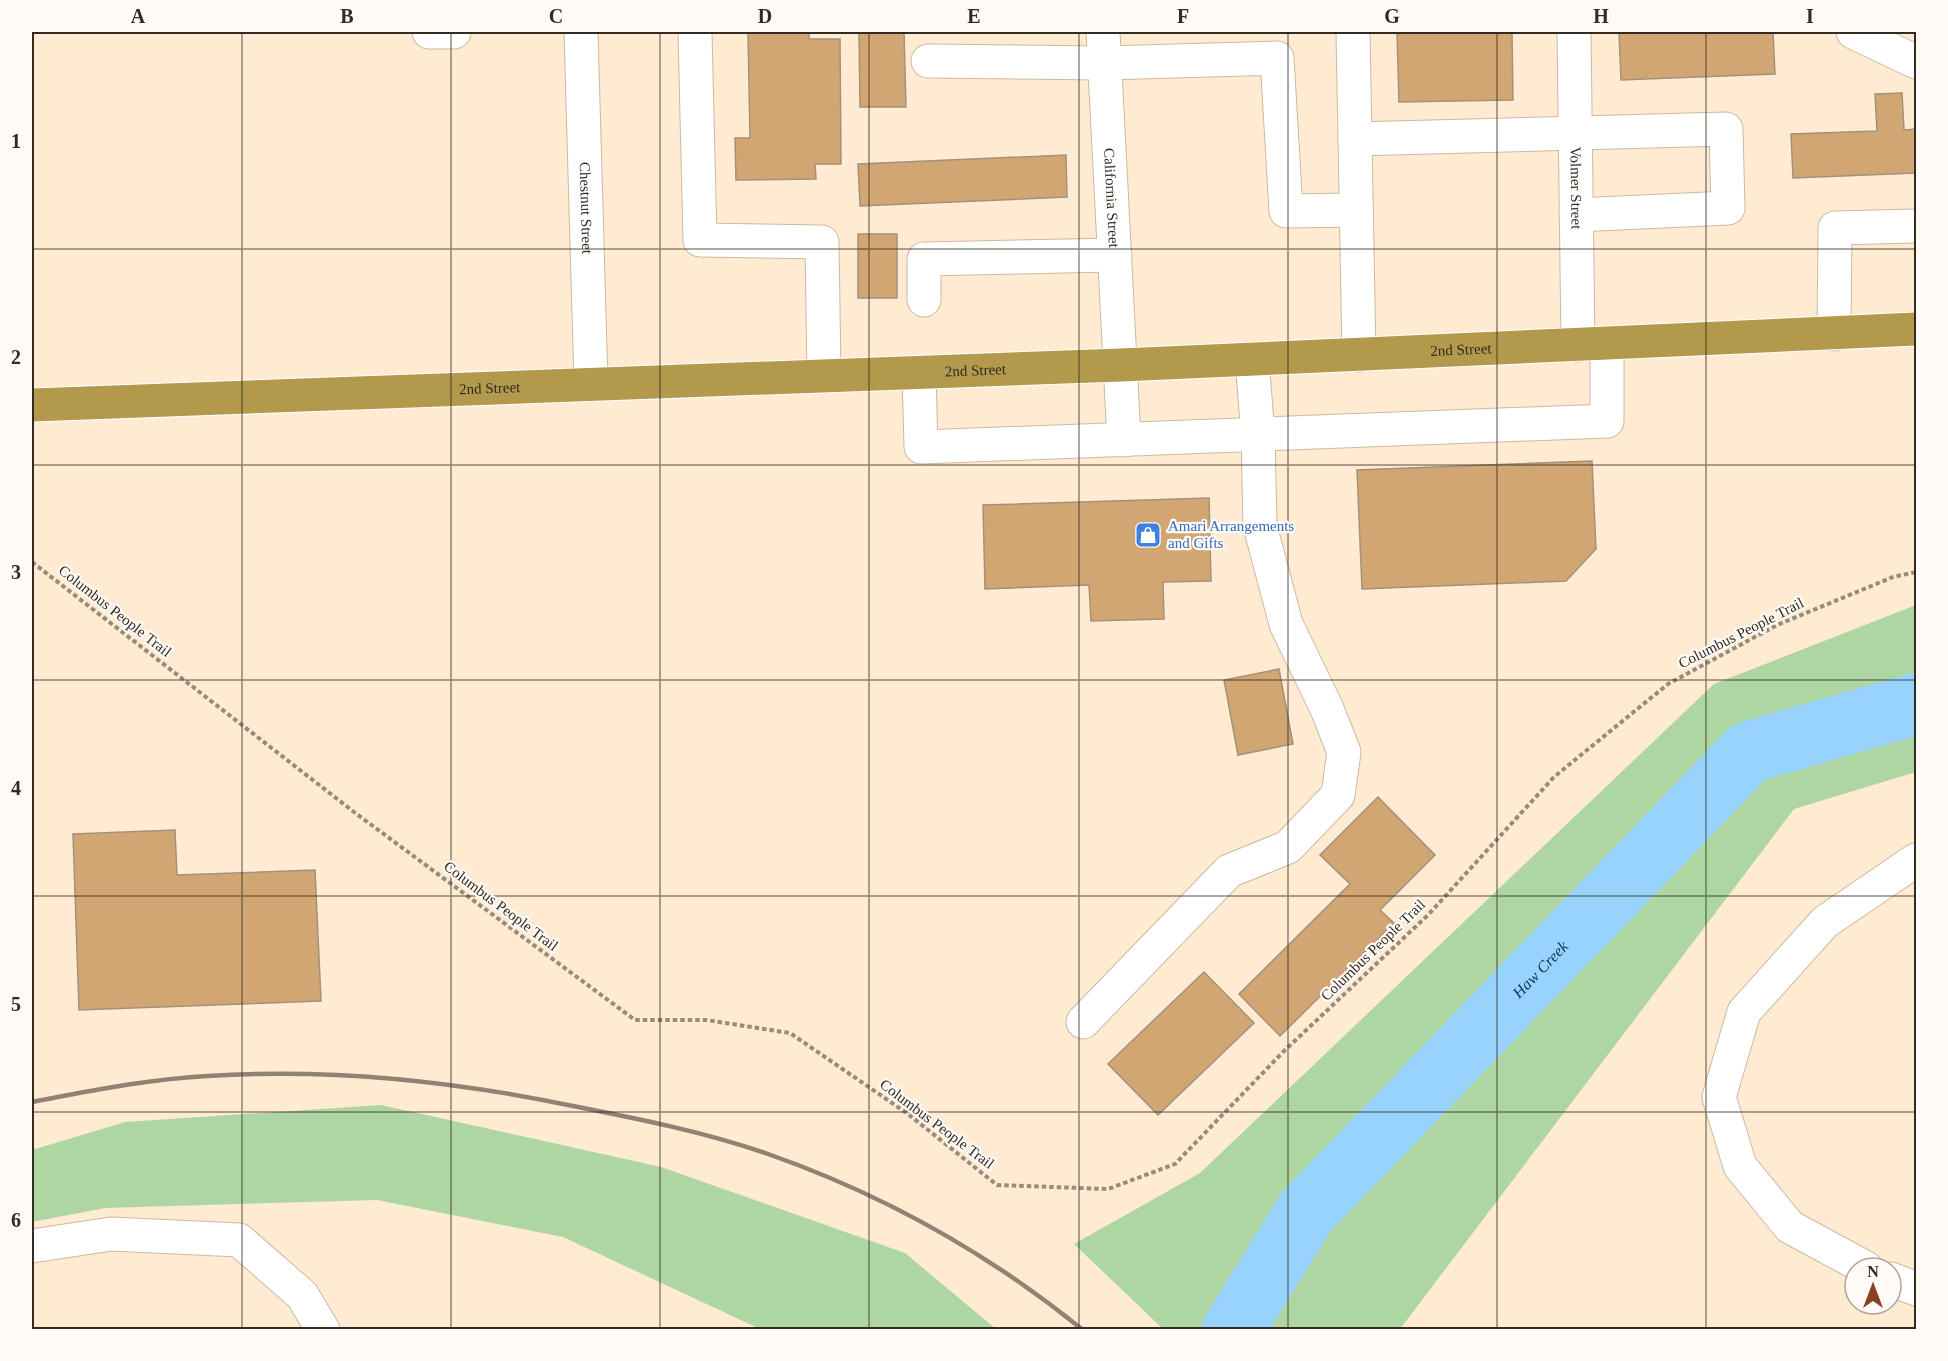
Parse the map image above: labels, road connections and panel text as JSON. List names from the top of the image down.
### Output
{
  "streets": {
    "highway": ["2nd Street"],
    "street": ["Volmer Street", "California Street", "Chestnut Street"],
    "path": ["Columbus People Trail"]
  },
  "crossings": [
    ["Volmer Street", "2nd Street"],
    ["California Street", "2nd Street"],
    ["Chestnut Street", "2nd Street"]
  ],
  "water": ["Haw Creek"],
  "places": {
    "shop": ["Amari Arrangements and Gifts"]
  },
  "north": "top",
  "grid": {
    "columns": [
      "A",
      "B",
      "C",
      "D",
      "E",
      "F",
      "G",
      "H",
      "I"
    ],
    "rows": [
      "1",
      "2",
      "3",
      "4",
      "5",
      "6"
    ]
  }
}
